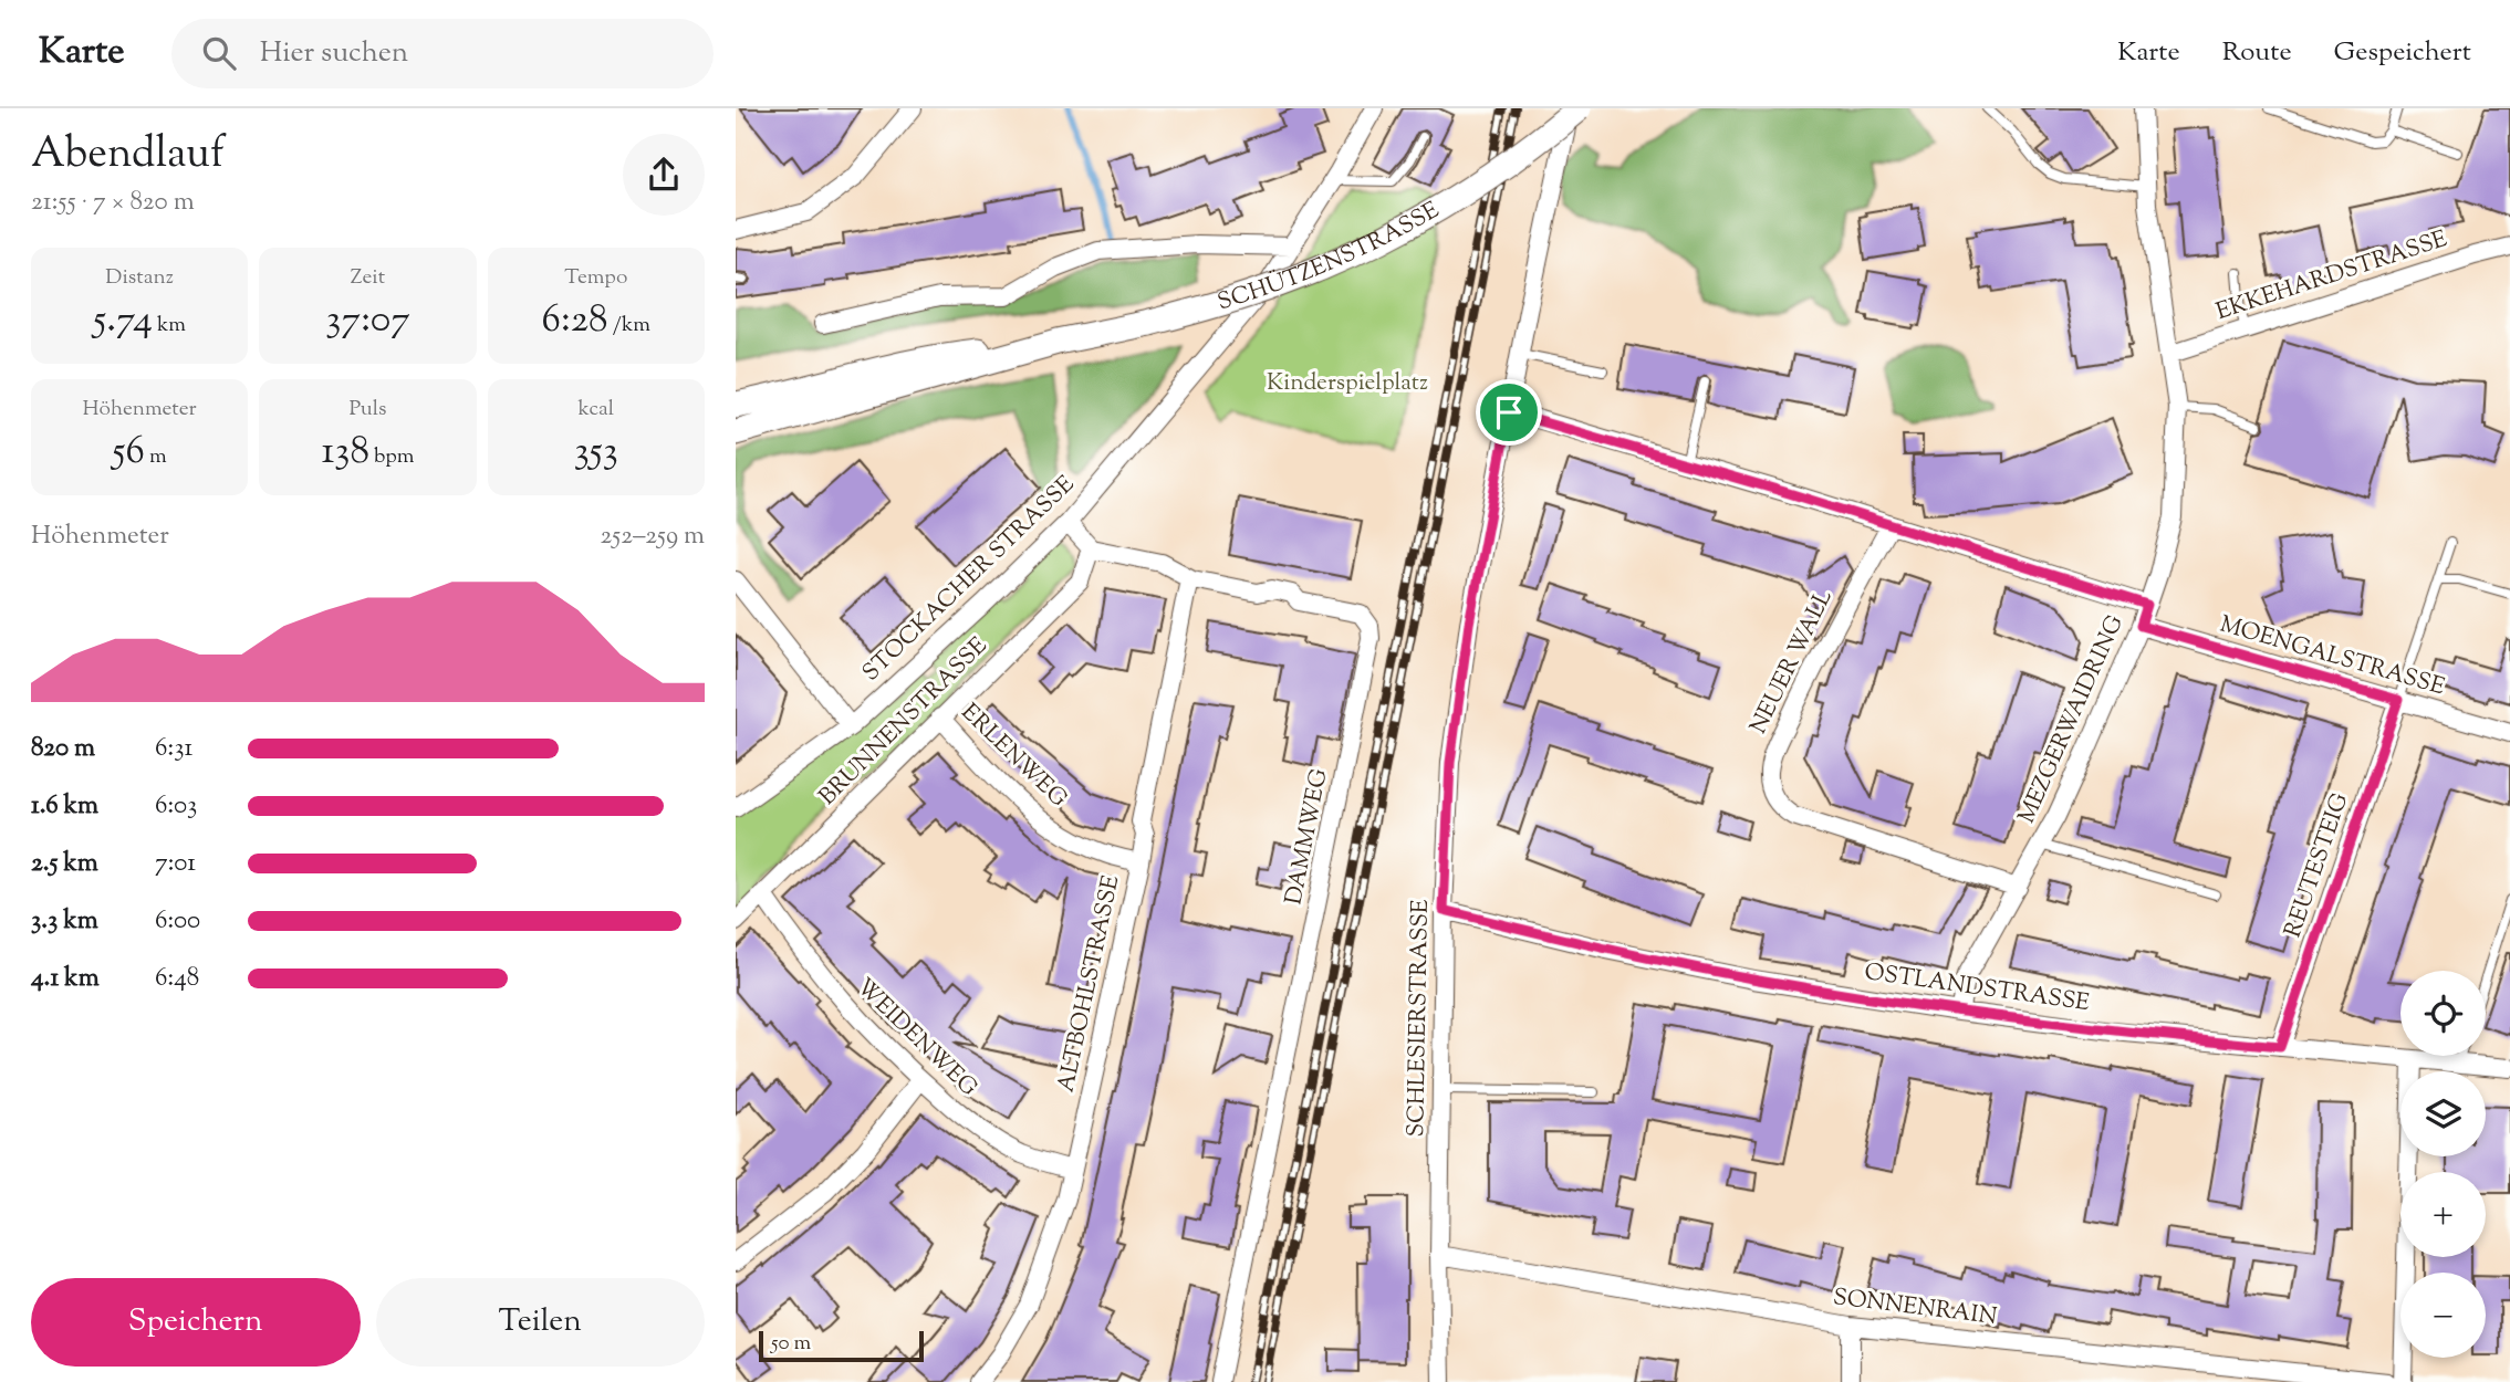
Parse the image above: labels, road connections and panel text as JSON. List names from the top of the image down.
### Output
{
  "streets": {
    "main road": ["SCHÜTZENSTRASSE"],
    "street": [
      "EKKEHARDSTRASSE",
      "STOCKACHER STRASSE",
      "MOENGALSTRASSE",
      "NEUER WALL",
      "MEZGERWAIDRING",
      "BRUNNENSTRASSE",
      "ERLENWEG",
      "DAMMWEG",
      "REUTESTEIG",
      "ALTBOHLSTRASSE",
      "OSTLANDSTRASSE",
      "SCHLESIERSTRASSE",
      "WEIDENWEG",
      "SONNENRAIN"
    ]
  },
  "crossings": [
    ["EKKEHARDSTRASSE", "MEZGERWAIDRING"],
    ["MOENGALSTRASSE", "MEZGERWAIDRING"],
    ["MOENGALSTRASSE", "REUTESTEIG"],
    ["NEUER WALL", "MEZGERWAIDRING"],
    ["MEZGERWAIDRING", "OSTLANDSTRASSE"],
    ["BRUNNENSTRASSE", "ERLENWEG"],
    ["BRUNNENSTRASSE", "DAMMWEG"],
    ["BRUNNENSTRASSE", "WEIDENWEG"],
    ["ERLENWEG", "ALTBOHLSTRASSE"],
    ["DAMMWEG", "ALTBOHLSTRASSE"],
    ["REUTESTEIG", "OSTLANDSTRASSE"],
    ["ALTBOHLSTRASSE", "WEIDENWEG"],
    ["OSTLANDSTRASSE", "SCHLESIERSTRASSE"],
    ["SCHLESIERSTRASSE", "SONNENRAIN"]
  ],
  "parks": ["Kinderspielplatz"],
  "scale_bar": "50 m",
  "page": {
    "header": "Karte",
    "search": "Hier suchen",
    "nav": ["Karte", "Route", "Gespeichert"],
    "heading": ["Abendlauf", "21:55 · 7 × 820 m"],
    "stats": [
      ["Distanz", "5.74 km"],
      ["Zeit", "37:07"],
      ["Tempo", "6:28 /km"],
      ["Höhenmeter", "56 m"],
      ["Puls", "138 bpm"],
      ["kcal", "353"]
    ],
    "chart": ["Höhenmeter", "252–259 m"],
    "list": [
      {
        "name": "820 m",
        "note": "6:31"
      },
      {
        "name": "1.6 km",
        "note": "6:03"
      },
      {
        "name": "2.5 km",
        "note": "7:01"
      },
      {
        "name": "3.3 km",
        "note": "6:00"
      },
      {
        "name": "4.1 km",
        "note": "6:48"
      }
    ],
    "map_buttons": ["+", "−"],
    "buttons": ["Speichern", "Teilen"],
    "scale": "50 m"
  }
}
